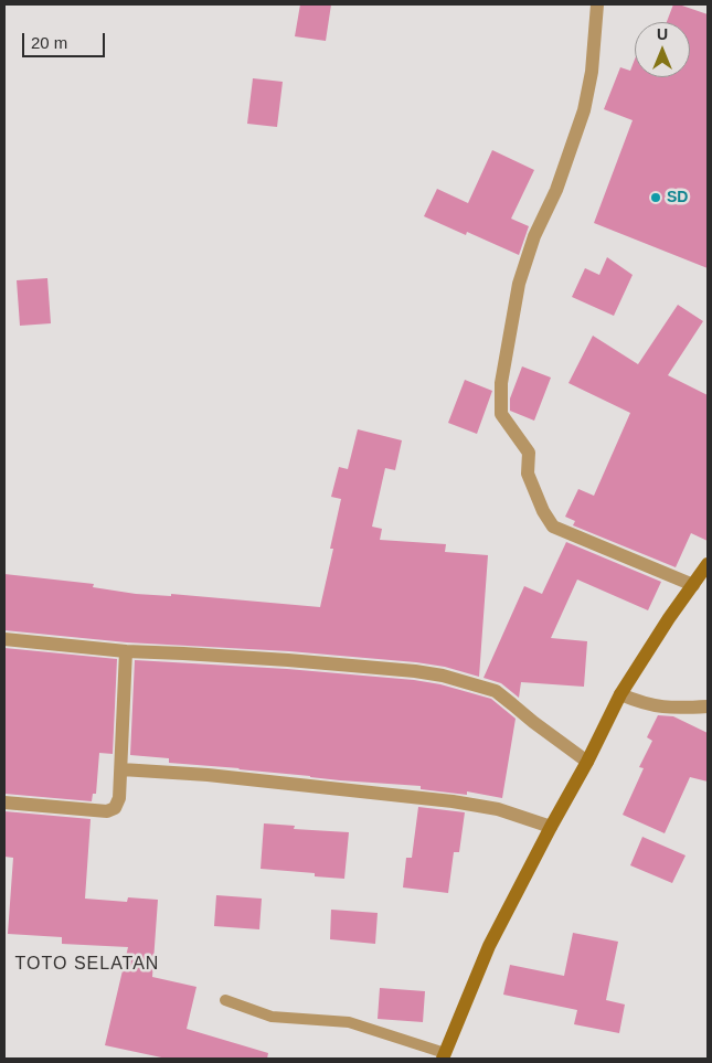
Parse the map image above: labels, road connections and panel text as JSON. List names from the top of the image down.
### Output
{
  "districts": ["TOTO SELATAN"],
  "places": ["SD"],
  "scale_bar": "20 m",
  "north": "top"
}
